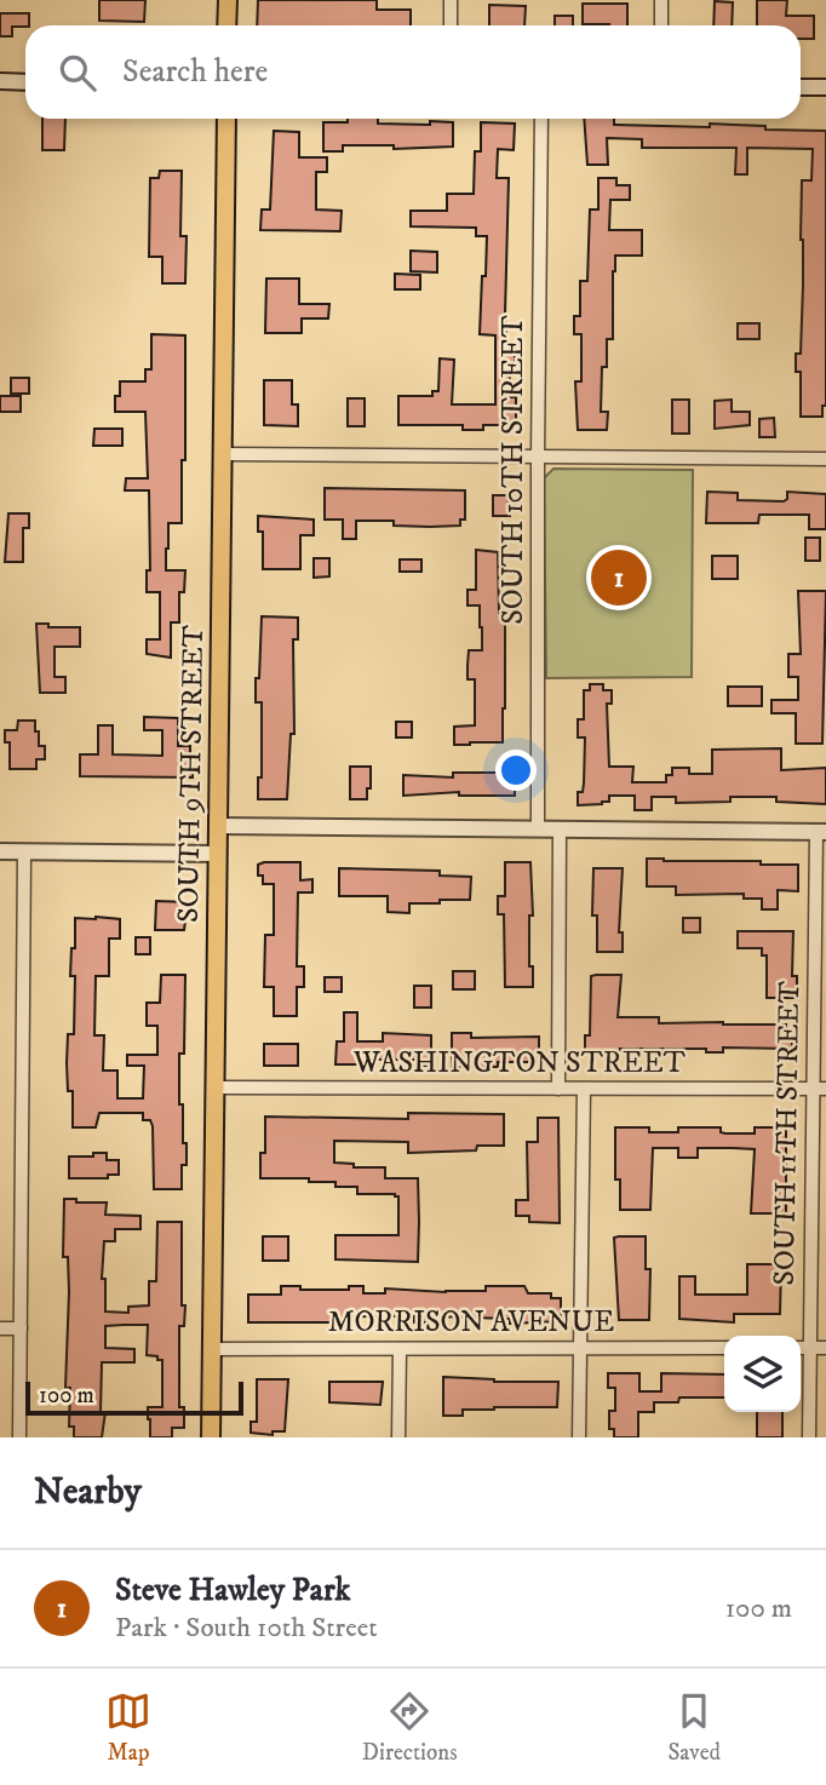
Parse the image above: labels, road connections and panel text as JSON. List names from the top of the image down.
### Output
{
  "streets": {
    "main road": ["SOUTH 9TH STREET"],
    "street": [
      "SOUTH 10TH STREET",
      "WASHINGTON STREET",
      "SOUTH 11TH STREET",
      "MORRISON AVENUE"
    ]
  },
  "crossings": [
    ["SOUTH 9TH STREET", "WASHINGTON STREET"],
    ["SOUTH 9TH STREET", "MORRISON AVENUE"],
    ["WASHINGTON STREET", "SOUTH 11TH STREET"]
  ],
  "scale_bar": "100 m",
  "page": {
    "search": "Search here",
    "pins": "1",
    "scale": "100 m",
    "heading": "Nearby",
    "list": [
      {
        "mark": "1",
        "name": "Steve Hawley Park",
        "note": "Park · South 10th Street",
        "value": "100 m"
      }
    ],
    "nav": ["Map", "Directions", "Saved"]
  }
}
